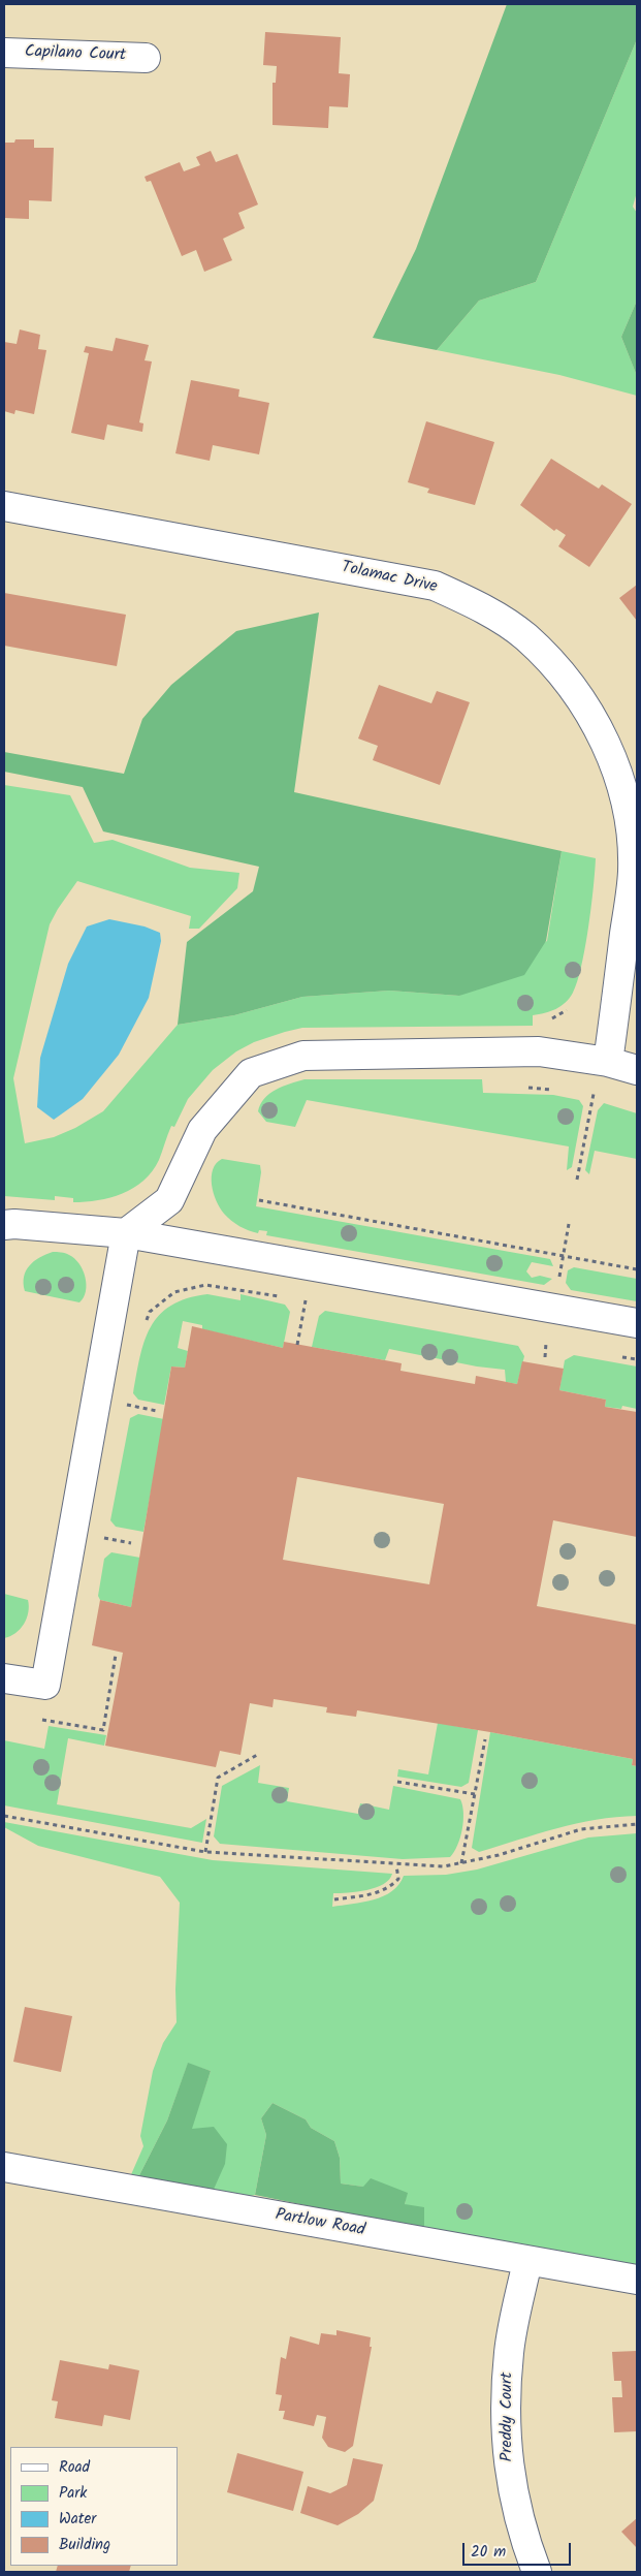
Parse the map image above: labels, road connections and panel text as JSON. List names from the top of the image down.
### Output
{
  "streets": {
    "street": [
      "Capilano Court",
      "Tolamac Drive",
      "Partlow Road",
      "Preddy Court"
    ]
  },
  "crossings": [
    ["Partlow Road", "Preddy Court"]
  ],
  "legend": [
    "Road",
    "Park",
    "Water",
    "Building"
  ],
  "scale_bar": "20 m"
}
